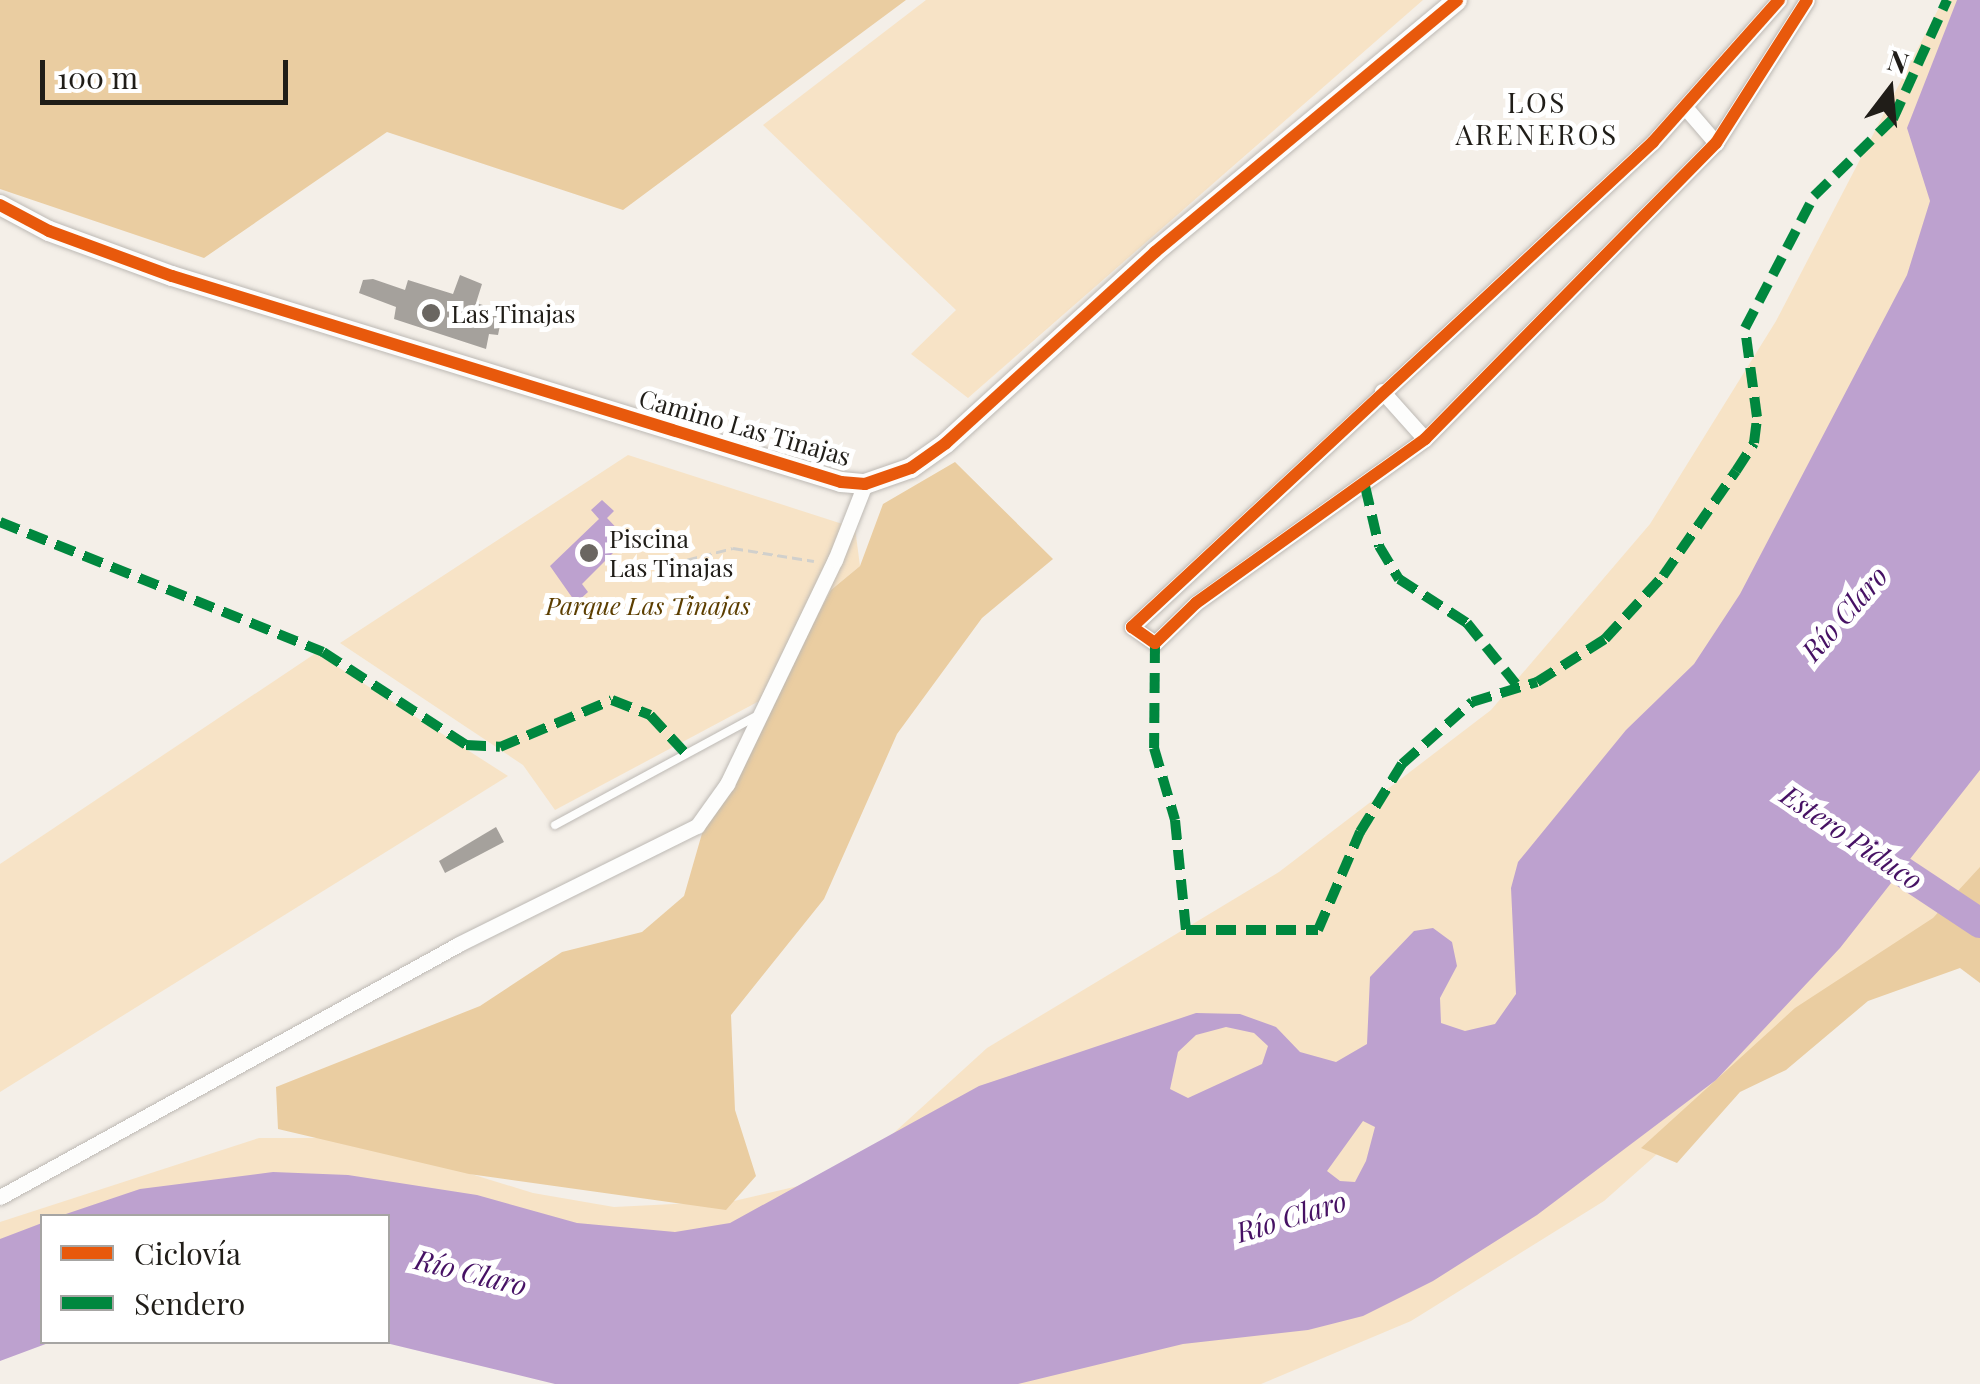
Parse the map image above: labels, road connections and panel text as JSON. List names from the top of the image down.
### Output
{
  "streets": {
    "street": ["Camino Las Tinajas"]
  },
  "districts": ["LOS ARENEROS"],
  "water": ["Río Claro", "Estero Piduco"],
  "parks": ["Parque Las Tinajas"],
  "places": ["Las Tinajas", "Piscina Las Tinajas"],
  "legend": ["Ciclovía", "Sendero"],
  "scale_bar": "100 m",
  "north": "top"
}
